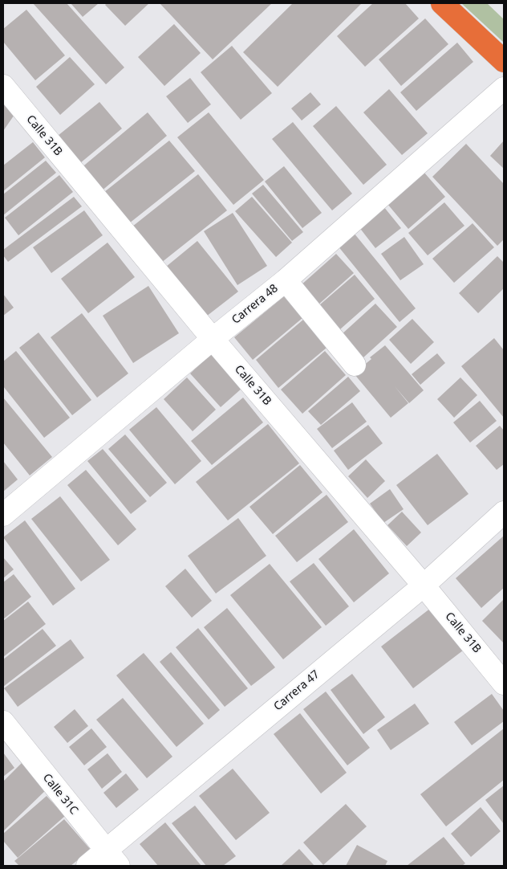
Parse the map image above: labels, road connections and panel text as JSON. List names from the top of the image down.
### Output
{
  "streets": {
    "street": [
      "Calle 31B",
      "Carrera 48",
      "Carrera 47",
      "Calle 31C"
    ]
  },
  "crossings": [
    ["Calle 31B", "Carrera 48"],
    ["Calle 31B", "Carrera 47"],
    ["Carrera 47", "Calle 31C"]
  ]
}
